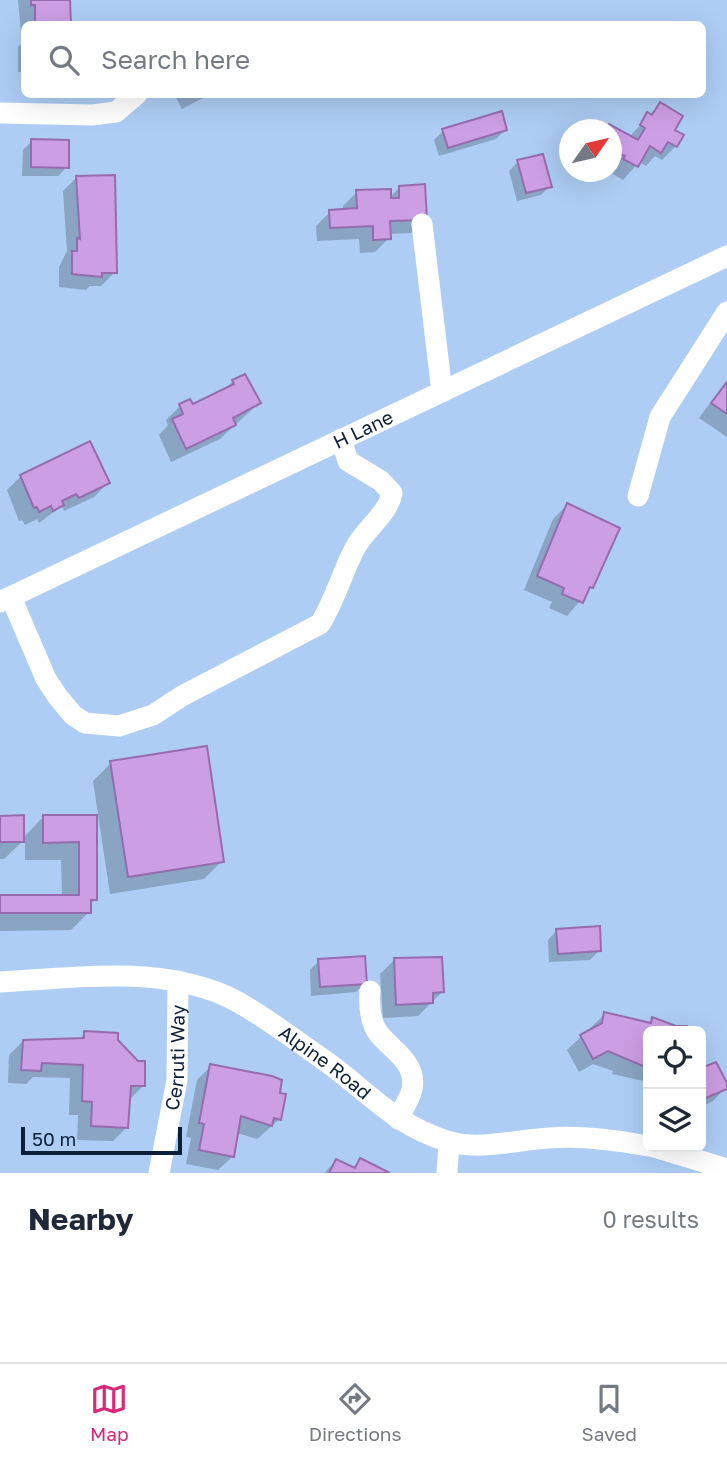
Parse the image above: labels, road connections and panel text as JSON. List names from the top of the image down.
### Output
{
  "streets": {
    "street": ["H Lane", "Cerruti Way", "Alpine Road"]
  },
  "crossings": [
    ["Cerruti Way", "Alpine Road"]
  ],
  "scale_bar": "50 m",
  "north": "top right",
  "page": {
    "search": "Search here",
    "scale": "50 m",
    "heading": ["Nearby", "0 results"],
    "nav": ["Map", "Directions", "Saved"]
  }
}
